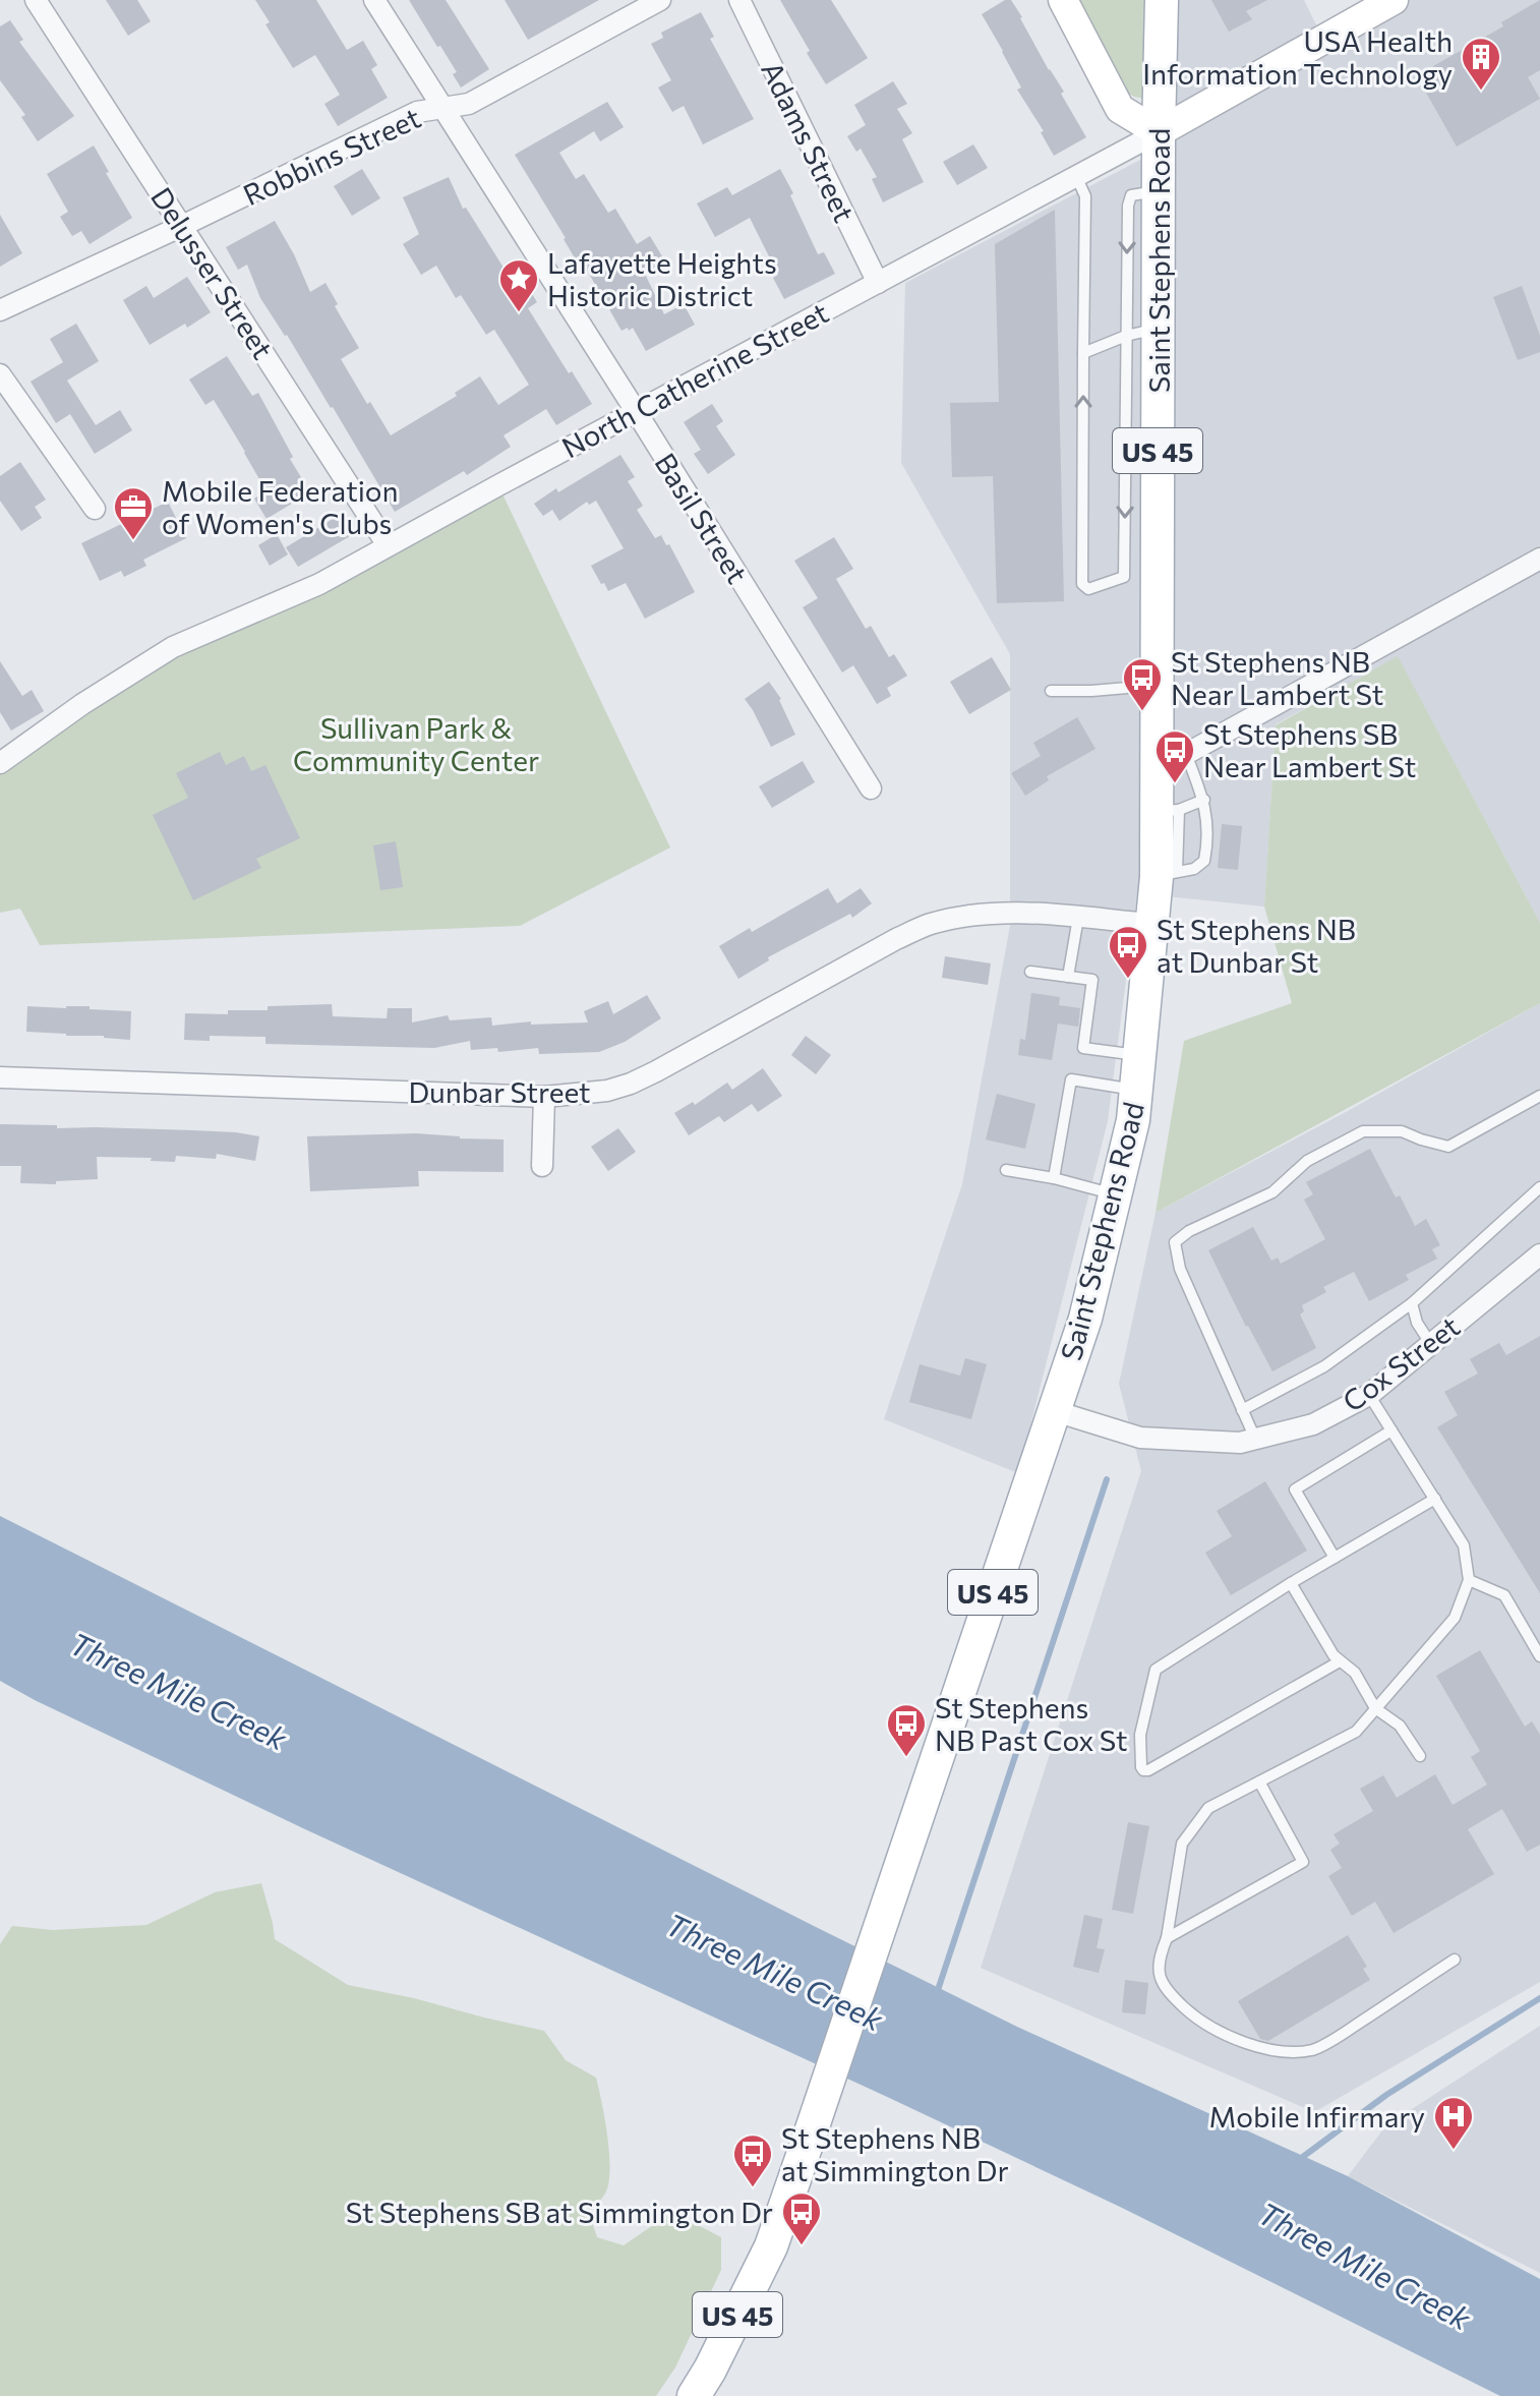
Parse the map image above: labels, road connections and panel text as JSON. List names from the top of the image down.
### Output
{
  "streets": {
    "main road": ["Saint Stephens Road", "US 45"],
    "street": [
      "Adams Street",
      "Robbins Street",
      "Delusser Street",
      "North Catherine Street",
      "Basil Street",
      "Dunbar Street",
      "Cox Street"
    ]
  },
  "crossings": [
    ["Adams Street", "North Catherine Street"],
    ["Robbins Street", "Delusser Street"],
    ["Robbins Street", "Basil Street"],
    ["Saint Stephens Road", "North Catherine Street"],
    ["Saint Stephens Road", "Dunbar Street"],
    ["Saint Stephens Road", "Cox Street"],
    ["Delusser Street", "North Catherine Street"],
    ["North Catherine Street", "Basil Street"]
  ],
  "water": ["Three Mile Creek"],
  "parks": ["Sullivan Park & Community Center"],
  "places": {
    "building": ["USA Health Information Technology"],
    "place": ["Lafayette Heights Historic District"],
    "office": ["Mobile Federation of Women's Clubs"],
    "bus stop": [
      "St Stephens NB Near Lambert St",
      "St Stephens SB Near Lambert St",
      "St Stephens NB at Dunbar St",
      "St Stephens NB Past Cox St",
      "St Stephens NB at Simmington Dr",
      "St Stephens SB at Simmington Dr"
    ],
    "hospital": ["Mobile Infirmary"]
  }
}
